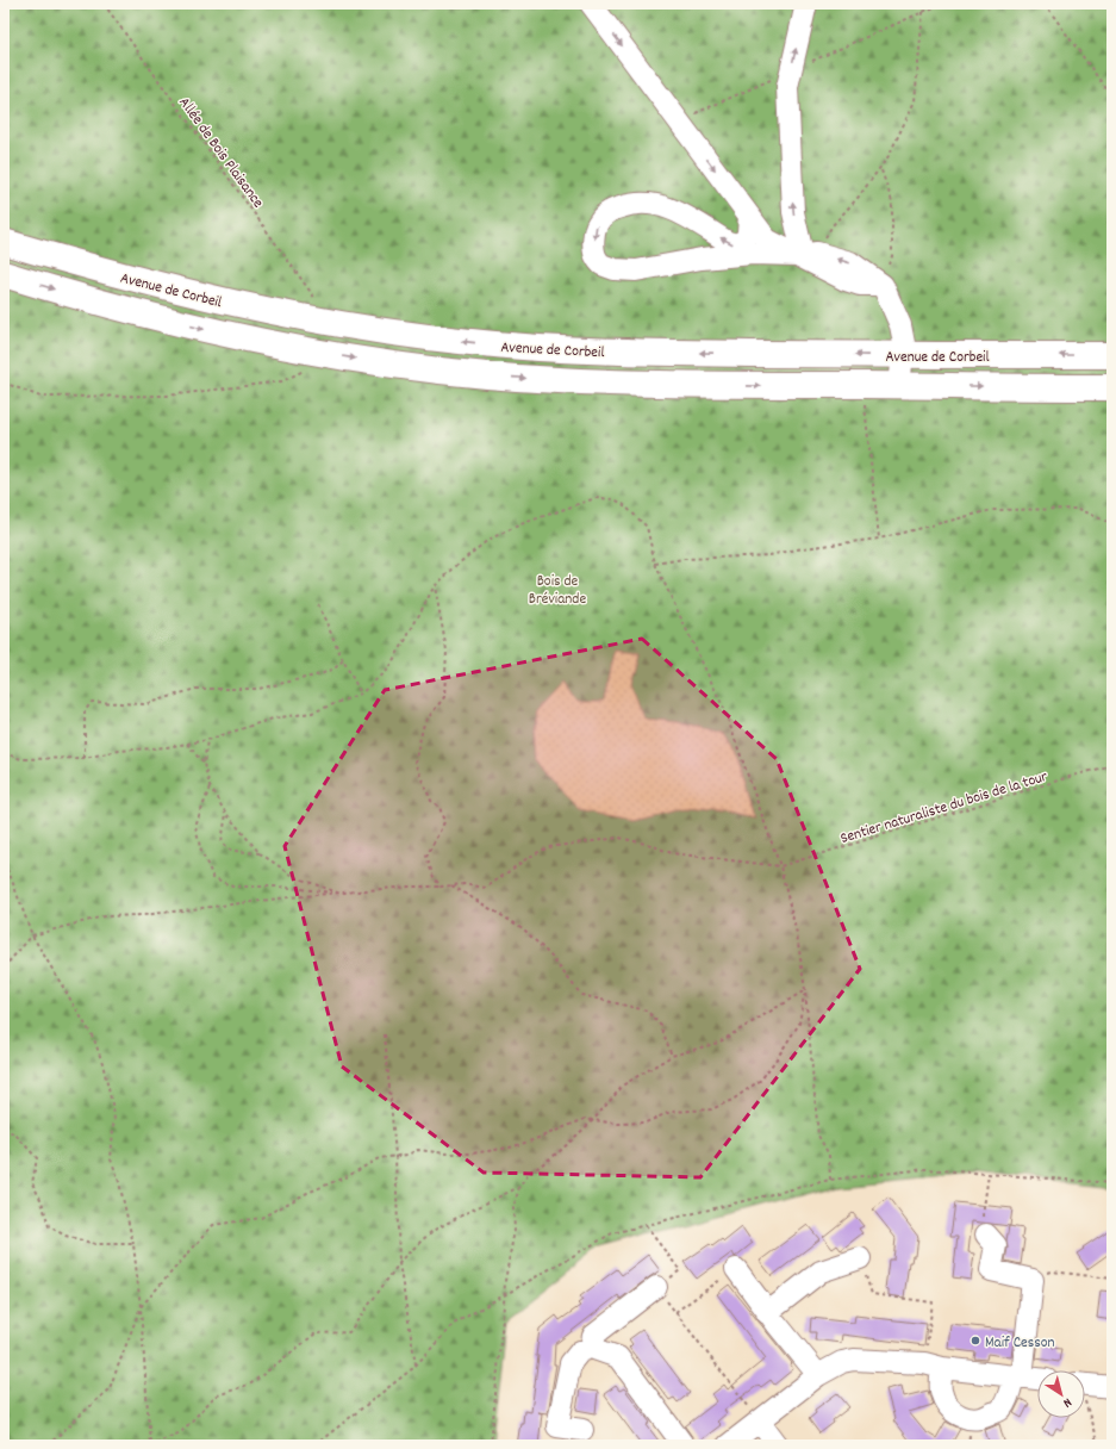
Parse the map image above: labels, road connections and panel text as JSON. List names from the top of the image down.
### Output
{
  "streets": {
    "main road": ["Avenue de Corbeil"],
    "path": ["Allée de Bois Plaisance", "Sentier naturaliste du bois de la tour"]
  },
  "parks": ["Bois de Bréviande"],
  "places": ["Maif Cesson"],
  "north": "bottom right"
}
